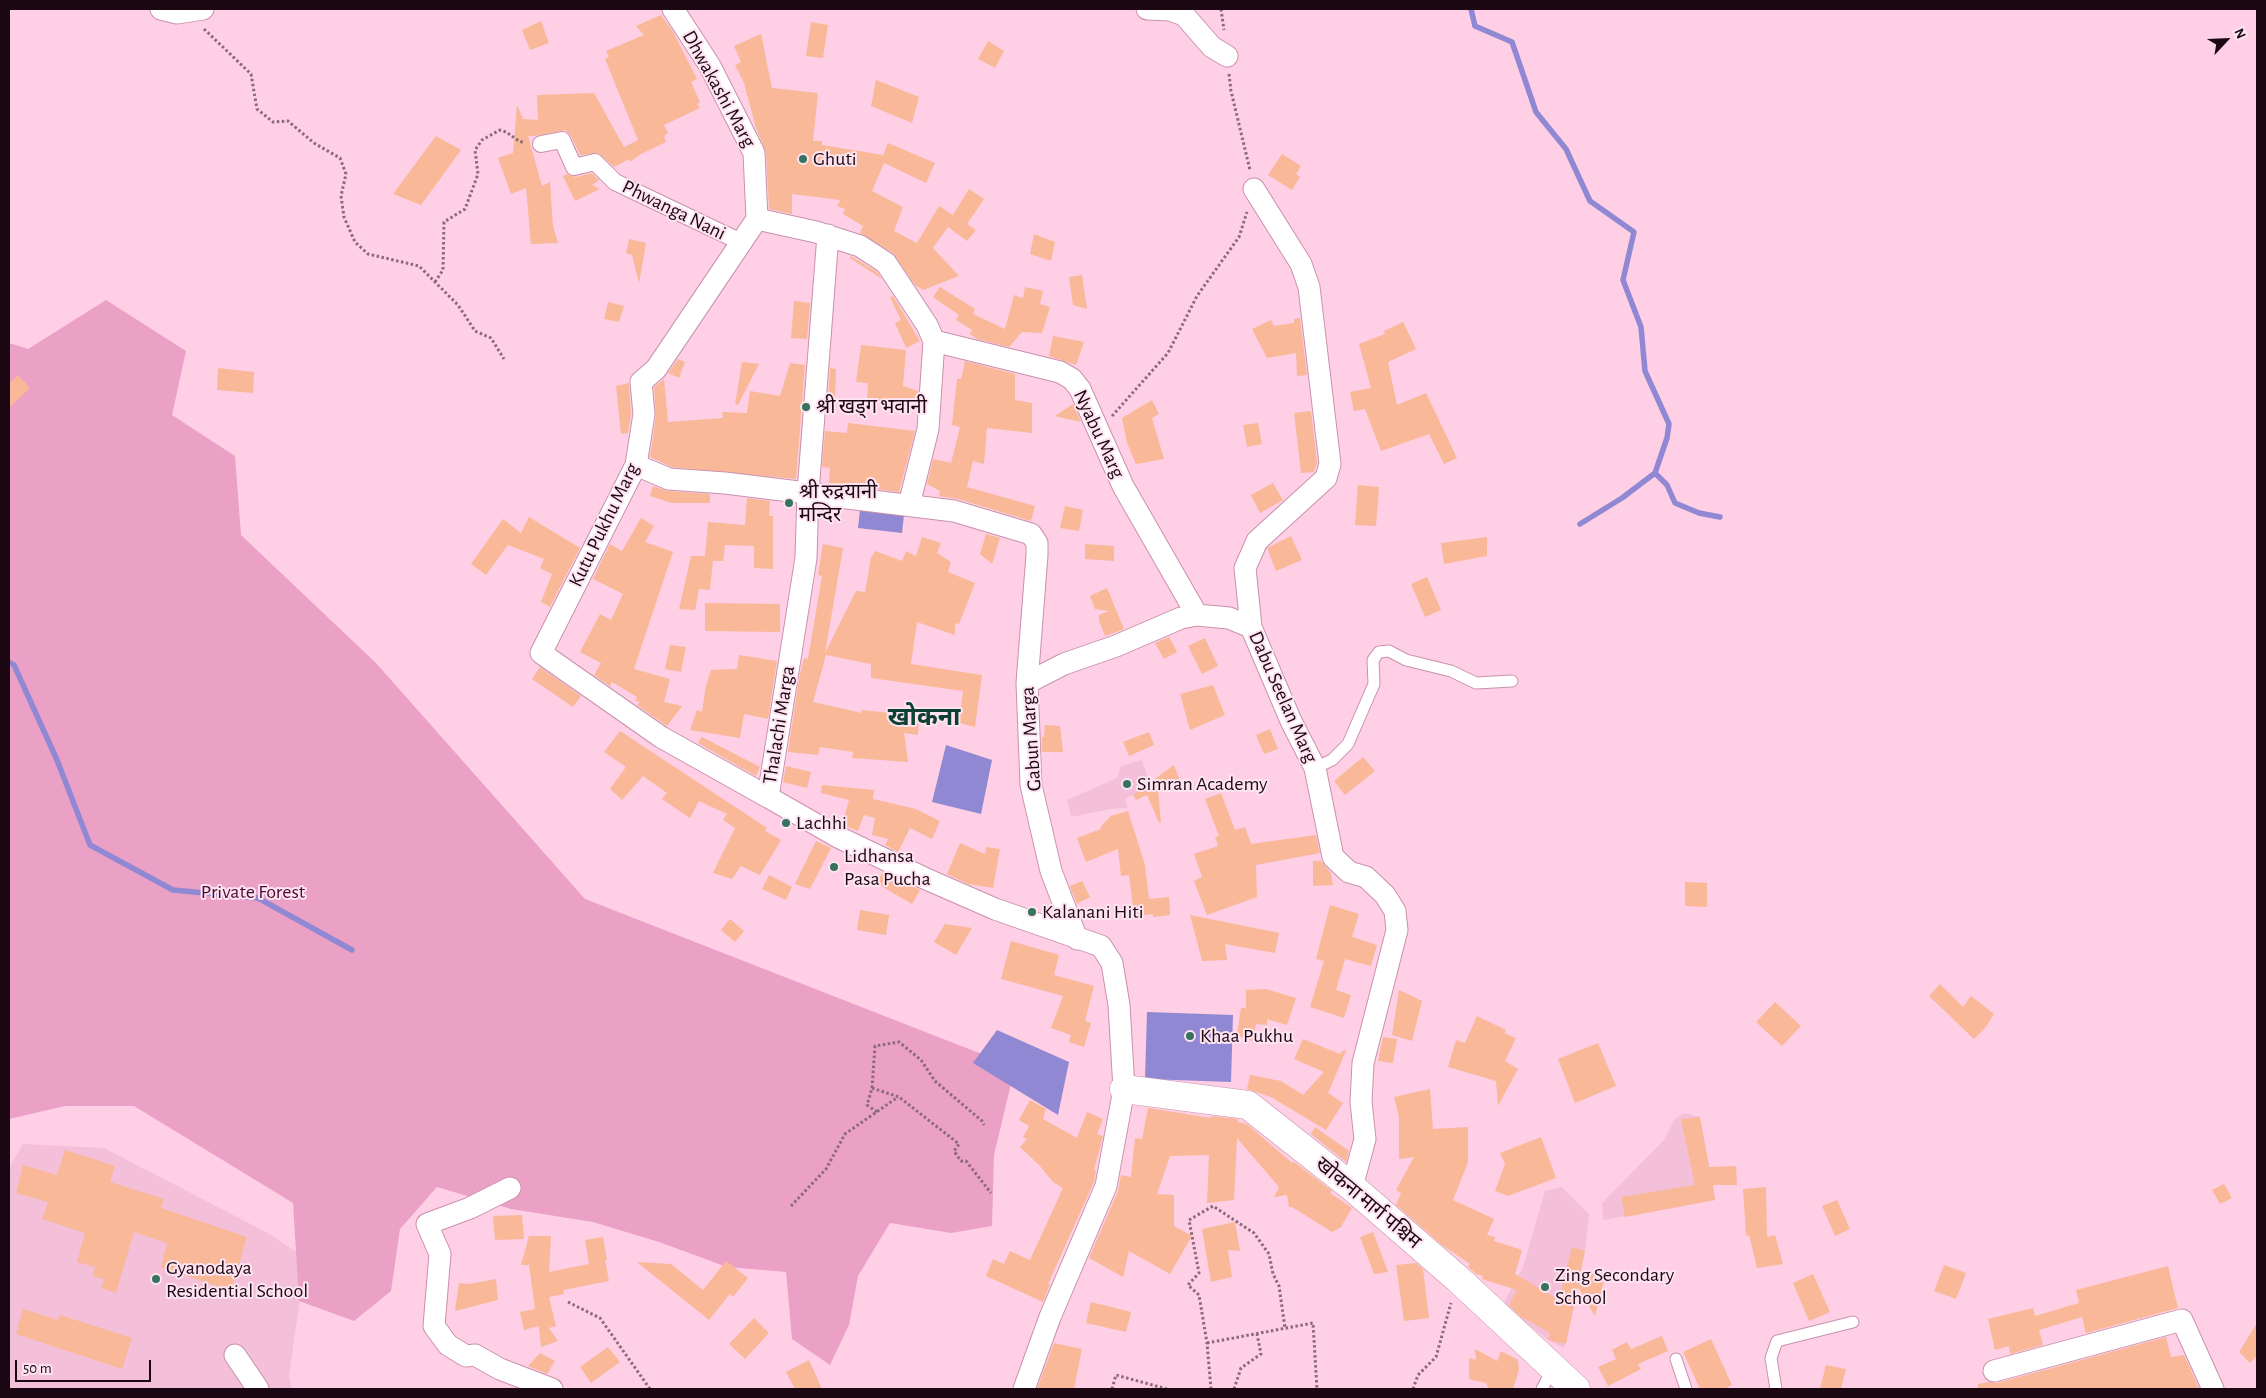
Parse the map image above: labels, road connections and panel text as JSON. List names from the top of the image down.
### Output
{
  "streets": {
    "street": [
      "Dhwakashi Marg",
      "Phwanga Nani",
      "Nyabu Marg",
      "Kutu Pukhu Marg",
      "Dabu Seelan Marg",
      "Thalachi Marga",
      "Gabun Marga",
      "खोकना मार्ग पश्चिम"
    ]
  },
  "crossings": [
    ["Dhwakashi Marg", "Kutu Pukhu Marg"],
    ["Phwanga Nani", "Kutu Pukhu Marg"],
    ["Kutu Pukhu Marg", "Thalachi Marga"],
    ["Dabu Seelan Marg", "खोकना मार्ग पश्चिम"],
    ["Thalachi Marga", "Gabun Marga"],
    ["Thalachi Marga", "खोकना मार्ग पश्चिम"]
  ],
  "districts": ["खोकना"],
  "parks": ["Private Forest"],
  "places": [
    "Ghuti",
    "श्री खड्ग भवानी",
    "श्री रुद्रयानी मन्दिर",
    "Simran Academy",
    "Lachhi",
    "Lidhansa Pasa Pucha",
    "Kalanani Hiti",
    "Khaa Pukhu",
    "Gyanodaya Residential School",
    "Zing Secondary School"
  ],
  "scale_bar": "50 m",
  "north": "top right"
}
